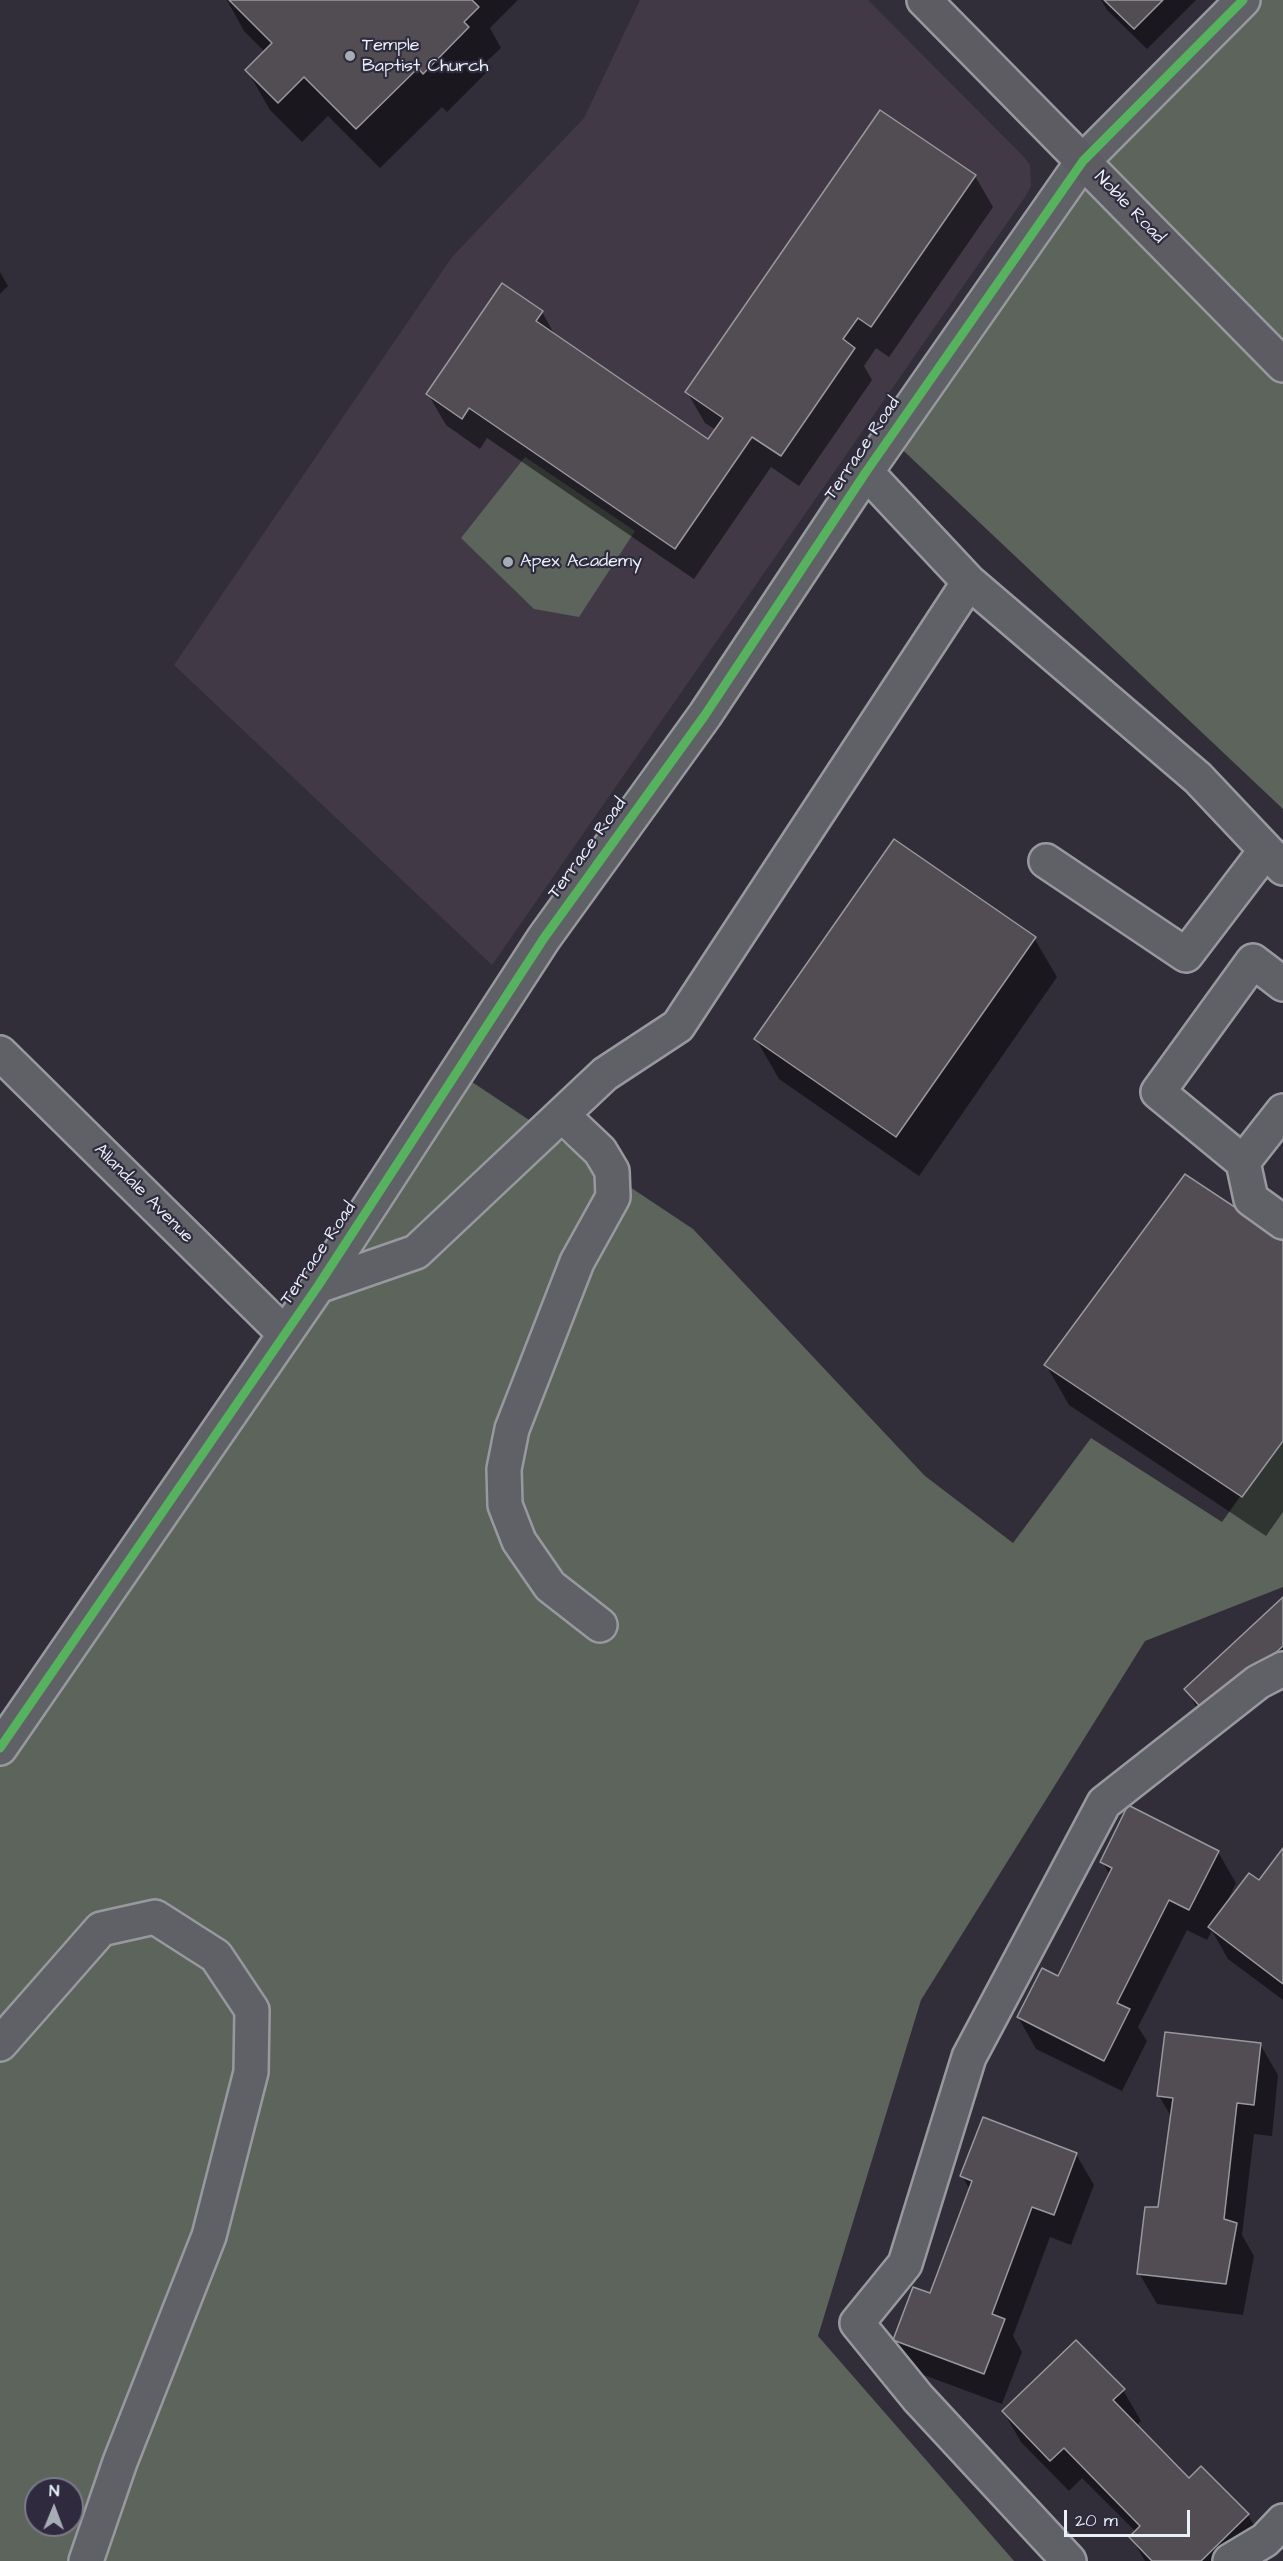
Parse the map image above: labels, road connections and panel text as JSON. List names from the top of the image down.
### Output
{
  "streets": {
    "main road": ["Noble Road"],
    "street": ["Terrace Road", "Allandale Avenue"]
  },
  "crossings": [
    ["Noble Road", "Terrace Road"],
    ["Terrace Road", "Allandale Avenue"]
  ],
  "places": ["Temple Baptist Church", "Apex Academy"],
  "scale_bar": "20 m",
  "north": "top"
}
